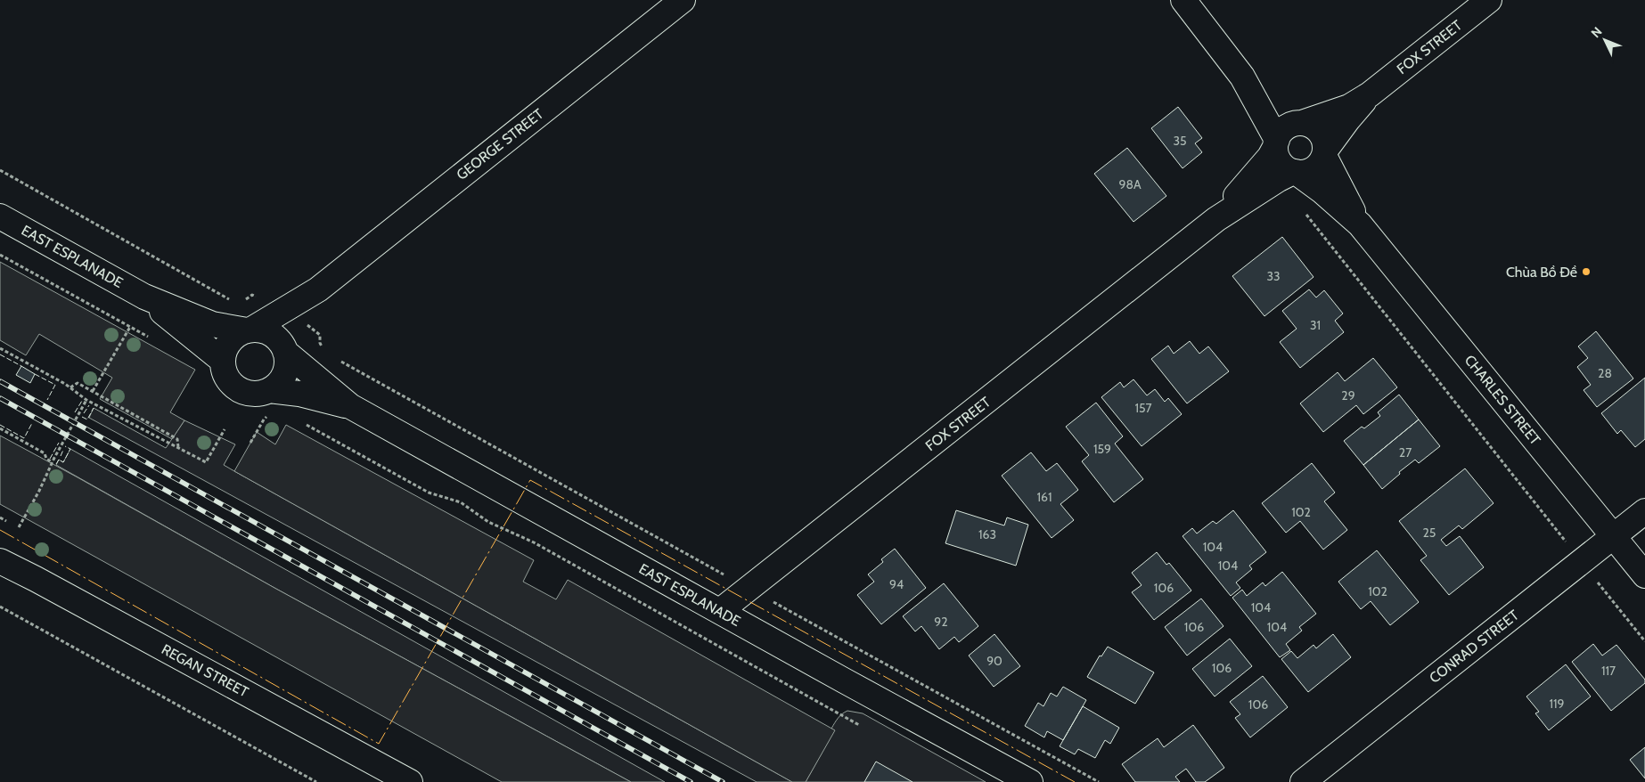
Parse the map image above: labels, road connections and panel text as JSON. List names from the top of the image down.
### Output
{
  "streets": {
    "street": [
      "FOX STREET",
      "GEORGE STREET",
      "EAST ESPLANADE",
      "CHARLES STREET",
      "CONRAD STREET",
      "REGAN STREET"
    ]
  },
  "crossings": [
    ["FOX STREET", "EAST ESPLANADE"],
    ["FOX STREET", "CHARLES STREET"],
    ["GEORGE STREET", "EAST ESPLANADE"],
    ["CHARLES STREET", "CONRAD STREET"]
  ],
  "places": ["Chùa Bồ Đề"],
  "house_numbers": [
    "35",
    "98A",
    "33",
    "31",
    "28",
    "29",
    "157",
    "159",
    "27",
    "161",
    "102",
    "25",
    "163",
    "104",
    "104",
    "94",
    "106",
    "102",
    "104",
    "92",
    "106",
    "104",
    "90",
    "106",
    "117",
    "119",
    "106"
  ],
  "north": "top left"
}
